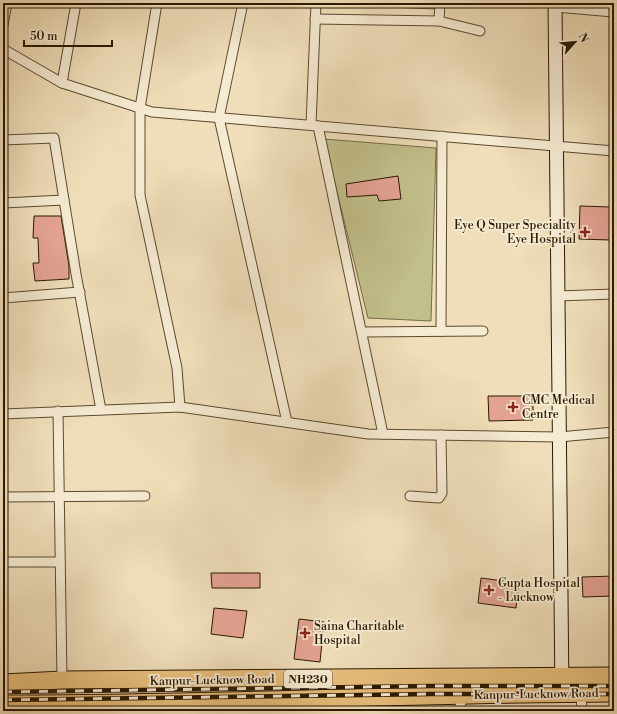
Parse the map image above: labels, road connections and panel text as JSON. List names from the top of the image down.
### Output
{
  "streets": {
    "highway": ["NH230", "Kanpur-Lucknow Road"]
  },
  "places": {
    "health": [
      "Eye Q Super Speciality Eye Hospital",
      "CMC Medical Centre",
      "Gupta Hospital - Lucknow",
      "Saina Charitable Hospital"
    ]
  },
  "scale_bar": "50 m",
  "north": "top right"
}
